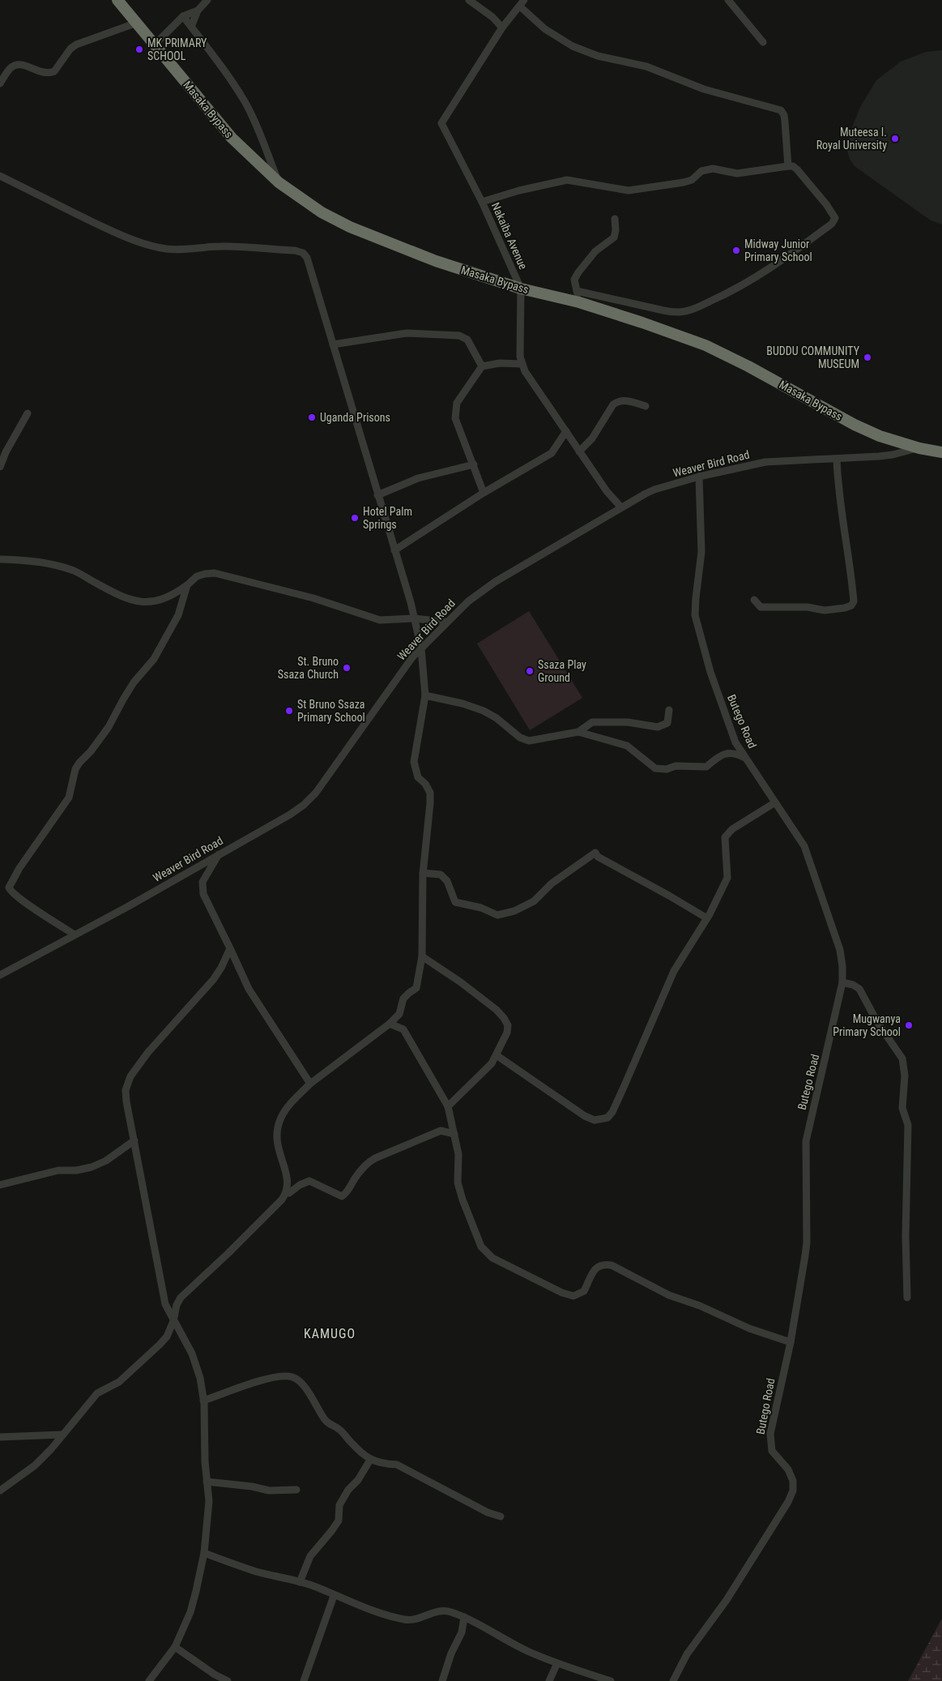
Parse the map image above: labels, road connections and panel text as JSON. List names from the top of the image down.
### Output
{
  "streets": {
    "highway": ["Masaka Bypass"],
    "street": ["Nakaiba Avenue", "Weaver Bird Road", "Butego Road"]
  },
  "crossings": [
    ["Masaka Bypass", "Nakaiba Avenue"],
    ["Masaka Bypass", "Weaver Bird Road"],
    ["Nakaiba Avenue", "Weaver Bird Road"],
    ["Weaver Bird Road", "Butego Road"]
  ],
  "districts": ["KAMUGO"],
  "places": [
    "MK PRIMARY SCHOOL",
    "Muteesa I. Royal University",
    "Midway Junior Primary School",
    "BUDDU COMMUNITY MUSEUM",
    "Uganda Prisons",
    "Hotel Palm Springs",
    "St. Bruno Ssaza Church",
    "Ssaza Play Ground",
    "St Bruno Ssaza Primary School",
    "Mugwanya Primary School"
  ]
}
